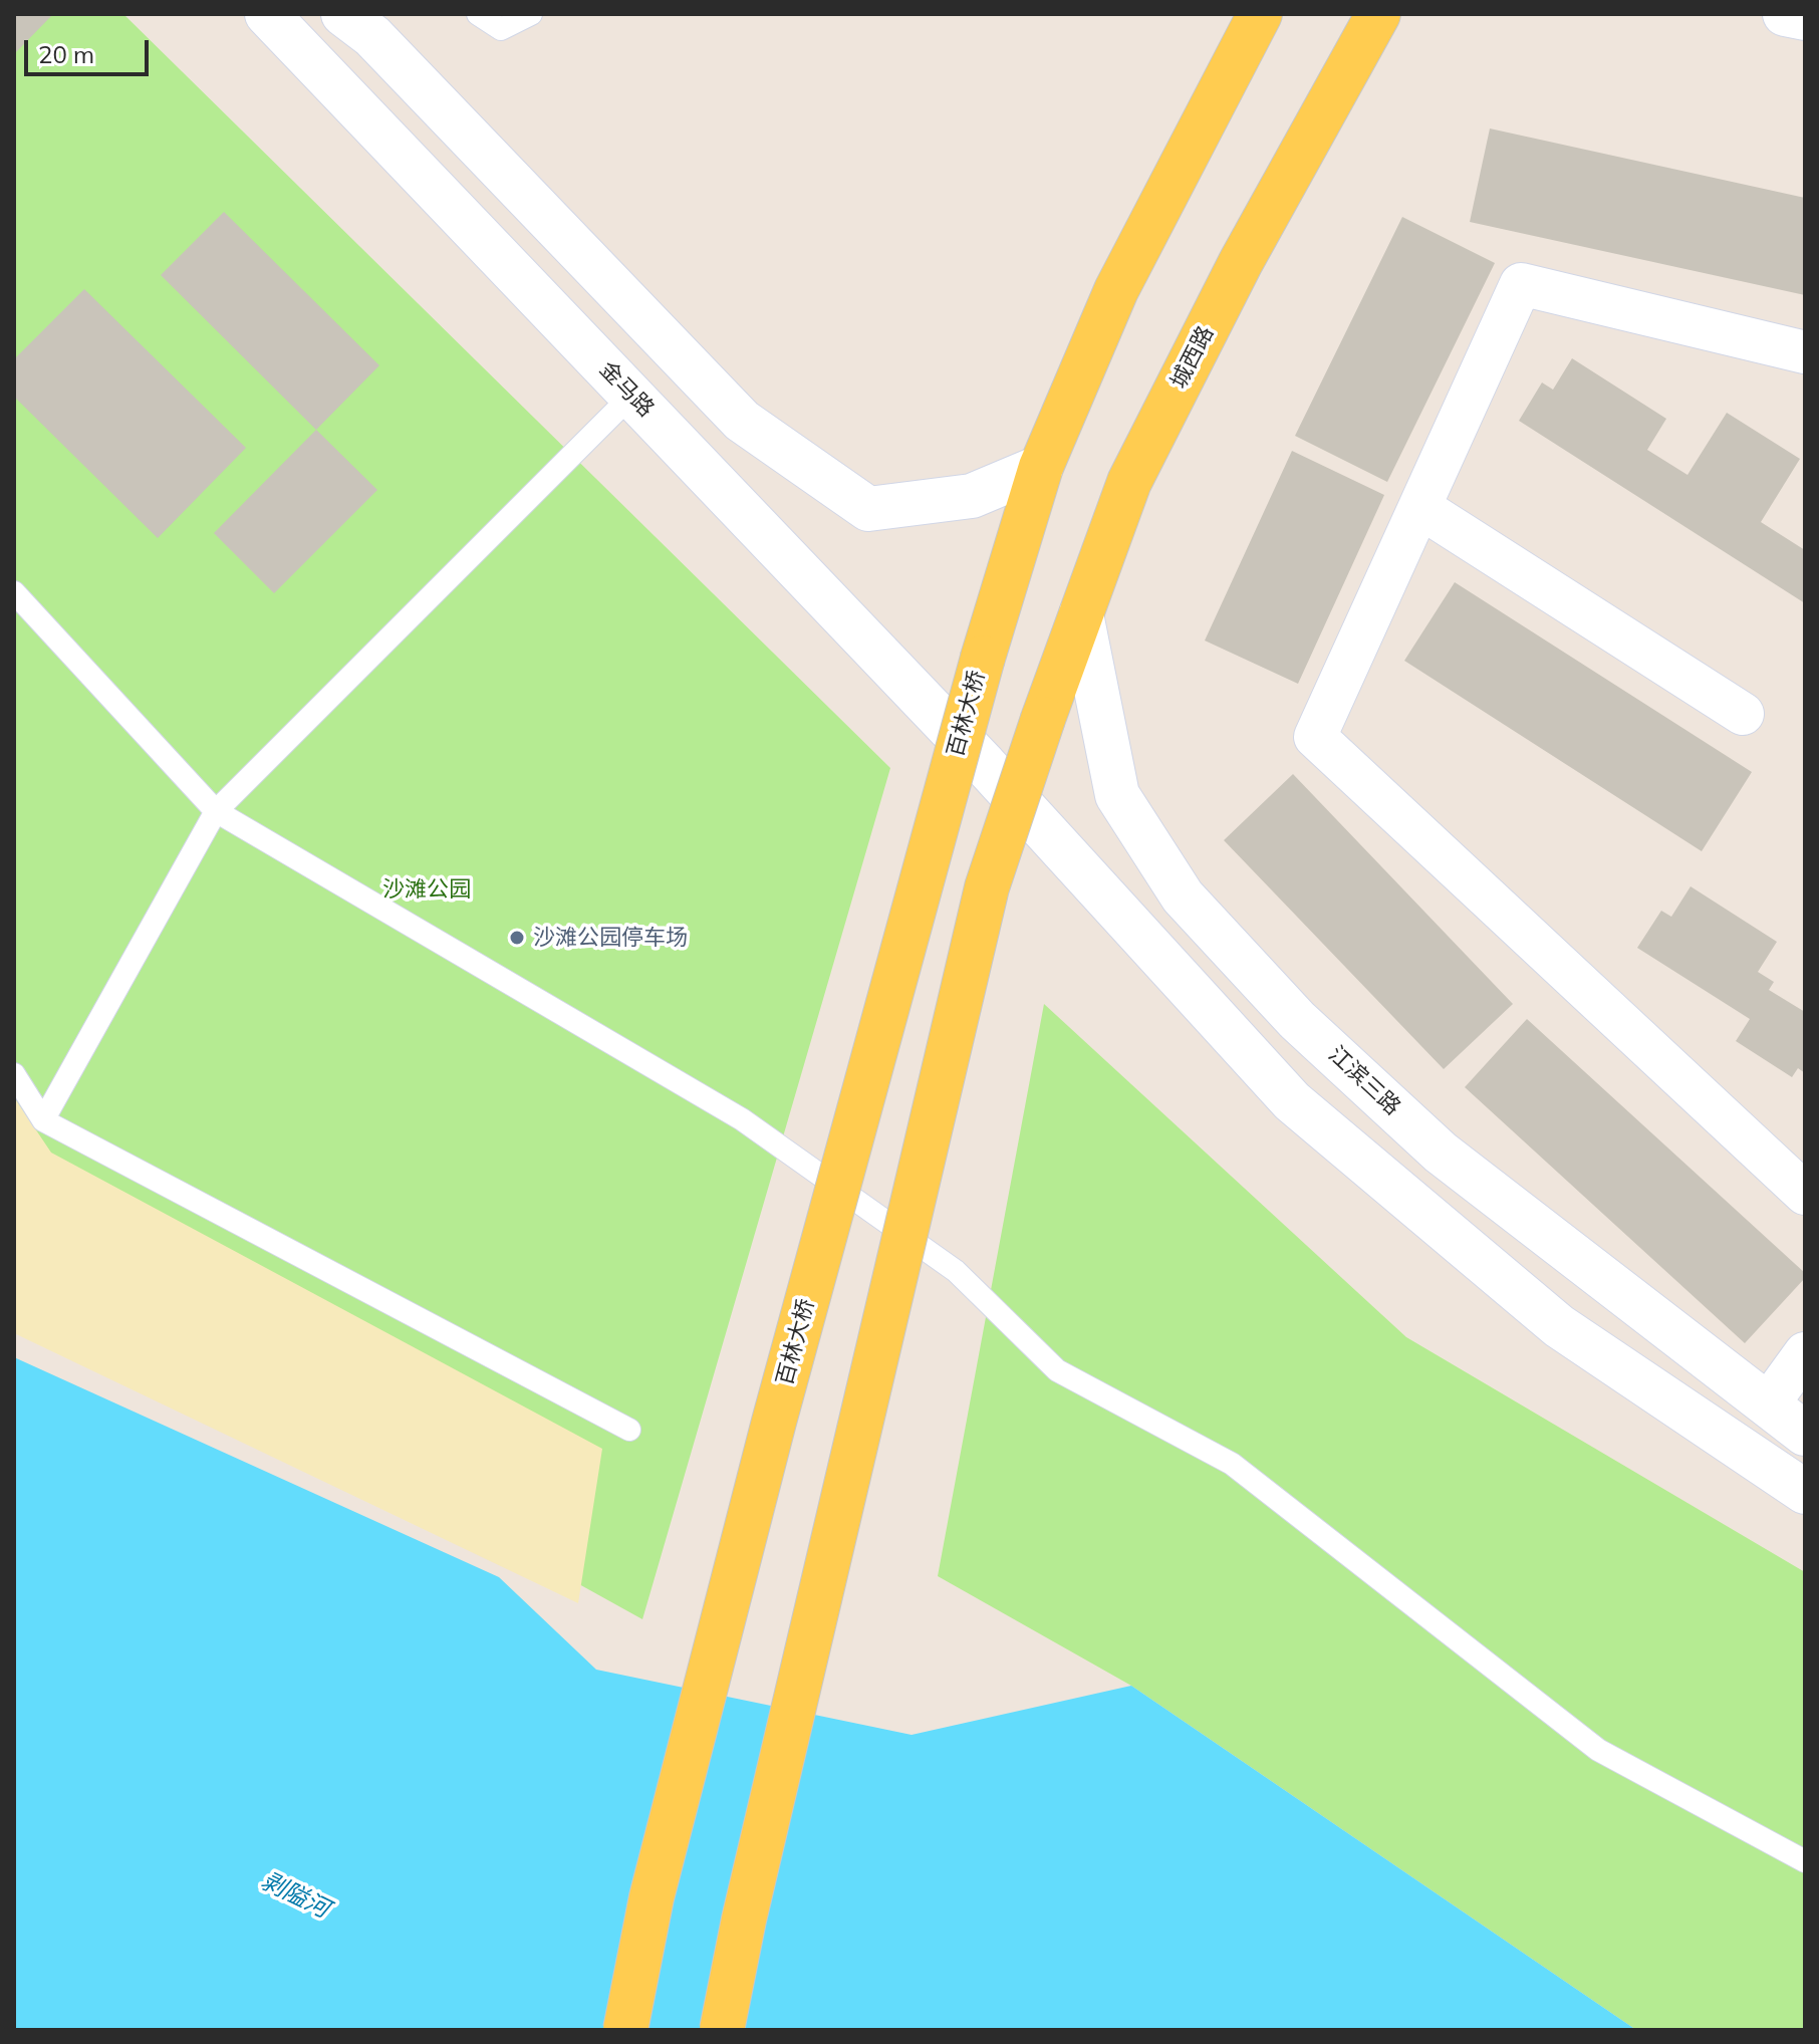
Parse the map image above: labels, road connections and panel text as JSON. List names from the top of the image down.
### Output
{
  "streets": {
    "main road": [
      "城西路",
      "金马路",
      "百林大桥",
      "江滨三路"
    ]
  },
  "crossings": [
    ["城西路", "江滨三路"]
  ],
  "water": ["剥隘河"],
  "parks": ["沙滩公园"],
  "places": ["沙滩公园停车场"],
  "scale_bar": "20 m"
}
